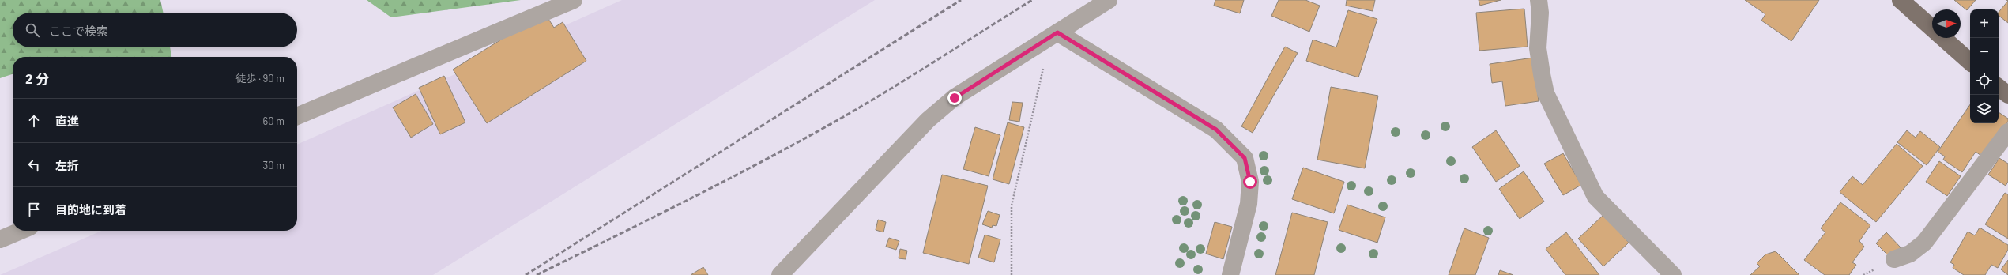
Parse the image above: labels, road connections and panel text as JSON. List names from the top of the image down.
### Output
{
  "north": "right",
  "page": {
    "map_buttons": ["+", "−"],
    "search": "ここで検索",
    "heading": ["2 分", "徒歩 · 90 m"],
    "list": [
      ["直進", "60 m"],
      ["左折", "30 m"],
      "目的地に到着"
    ]
  }
}
